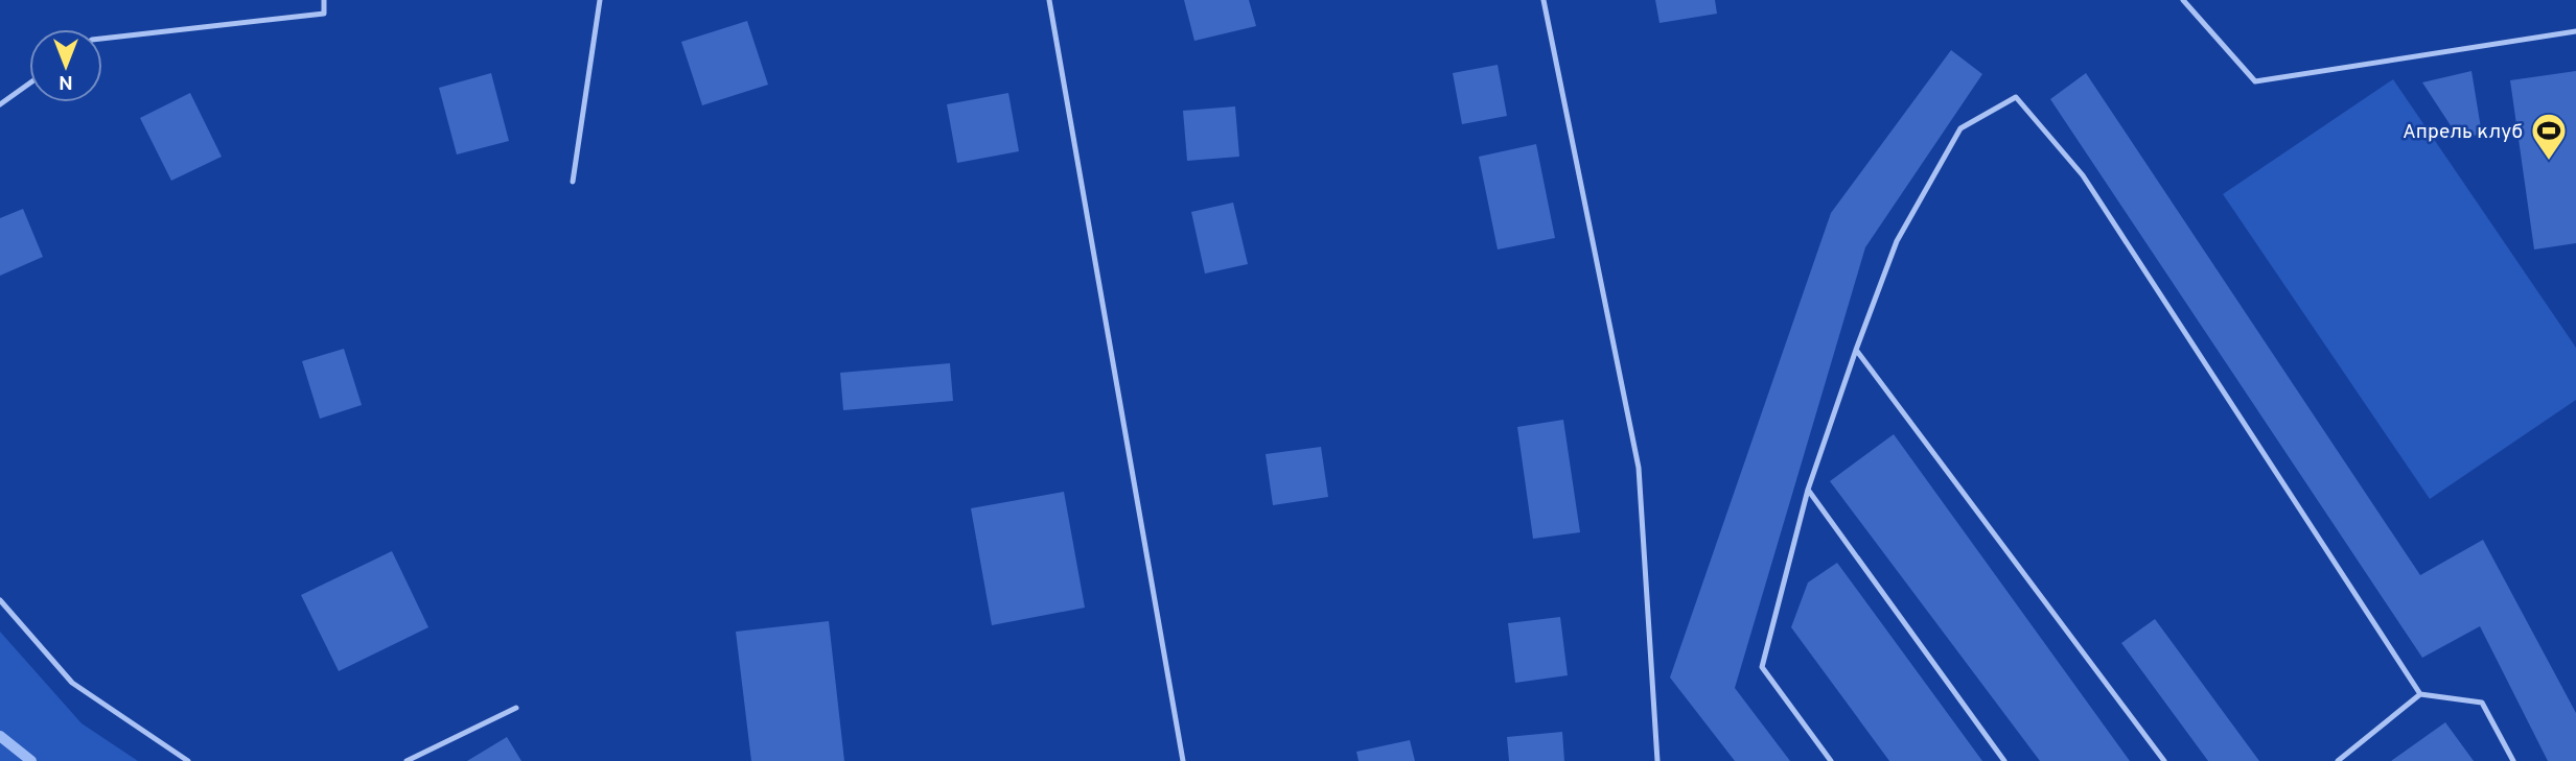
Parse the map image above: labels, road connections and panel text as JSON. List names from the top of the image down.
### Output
{
  "places": {
    "sports": ["Апрель клуб"]
  },
  "north": "bottom"
}
